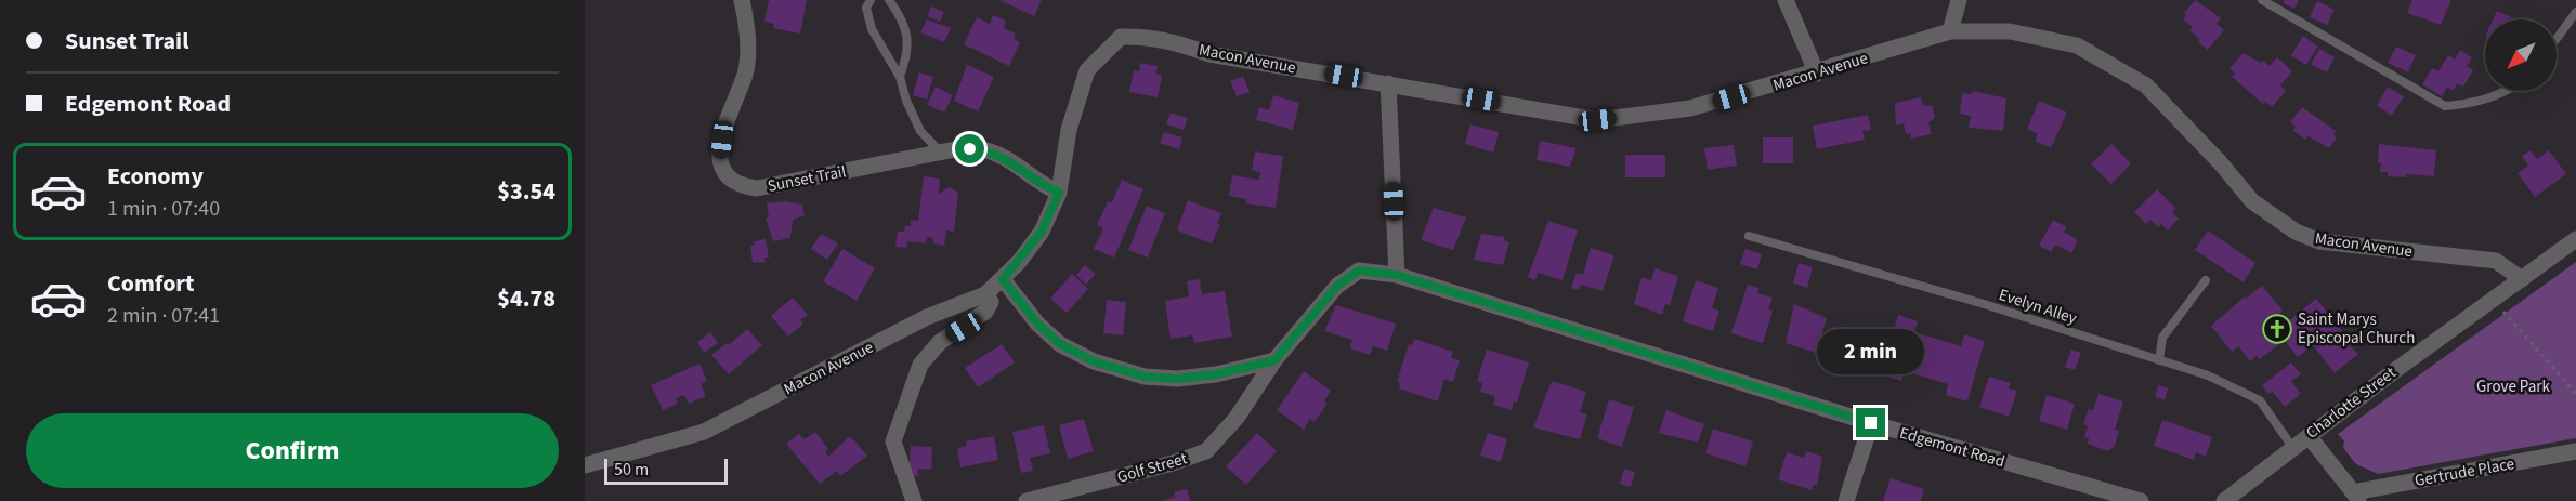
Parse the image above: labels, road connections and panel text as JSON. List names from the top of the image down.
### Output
{
  "streets": {
    "street": [
      "Macon Avenue",
      "Sunset Trail",
      "Charlotte Street",
      "Edgemont Road",
      "Golf Street",
      "Gertrude Place"
    ],
    "lane": ["Evelyn Alley"]
  },
  "crossings": [
    ["Macon Avenue", "Sunset Trail"],
    ["Macon Avenue", "Charlotte Street"],
    ["Evelyn Alley", "Charlotte Street"],
    ["Edgemont Road", "Golf Street"]
  ],
  "parks": ["Grove Park"],
  "places": {
    "church": ["Saint Marys Episcopal Church"]
  },
  "scale_bar": "50 m",
  "north": "bottom left",
  "page": {
    "banner": ["Sunset Trail", "Edgemont Road"],
    "list": [
      {
        "name": "Economy",
        "note": "1 min · 07:40",
        "value": "$3.54"
      },
      {
        "name": "Comfort",
        "note": "2 min · 07:41",
        "value": "$4.78"
      }
    ],
    "bubble": "2 min",
    "buttons": "Confirm",
    "scale": "50 m"
  }
}
